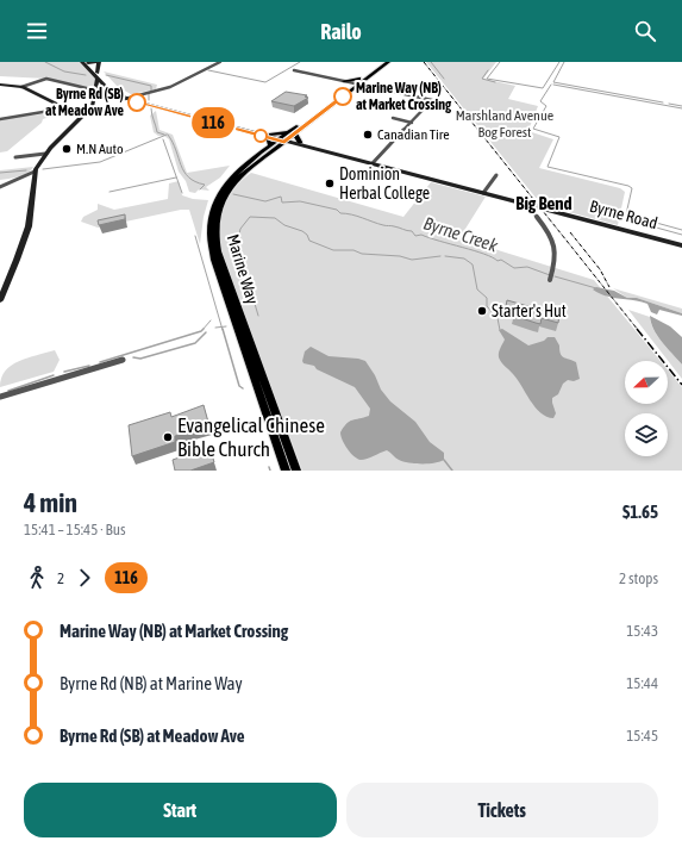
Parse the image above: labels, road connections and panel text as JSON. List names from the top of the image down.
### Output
{
  "streets": {
    "main road": ["Marine Way"],
    "street": ["Byrne Road"]
  },
  "crossings": [
    ["Byrne Road", "Marine Way"]
  ],
  "districts": ["Big Bend"],
  "water": ["Byrne Creek"],
  "parks": ["Marshland Avenue Bog Forest"],
  "places": [
    "Marine Way (NB) at Market Crossing",
    "Byrne Rd (SB) at Meadow Ave",
    "Canadian Tire",
    "M.N Auto",
    "Dominion Herbal College",
    "Starter's Hut",
    "Evangelical Chinese Bible Church"
  ],
  "lines": ["bus line 116"],
  "north": "left",
  "page": {
    "header": "Railo",
    "on_map": "116",
    "heading": ["4 min", "15:41 – 15:45 · Bus", "$1.65"],
    "legs": ["2", "116", "2 stops"],
    "list": [
      {
        "name": "Marine Way (NB) at Market Crossing",
        "value": "15:43"
      },
      {
        "name": "Byrne Rd (NB) at Marine Way",
        "value": "15:44"
      },
      {
        "name": "Byrne Rd (SB) at Meadow Ave",
        "value": "15:45"
      }
    ],
    "buttons": ["Start", "Tickets"]
  }
}
